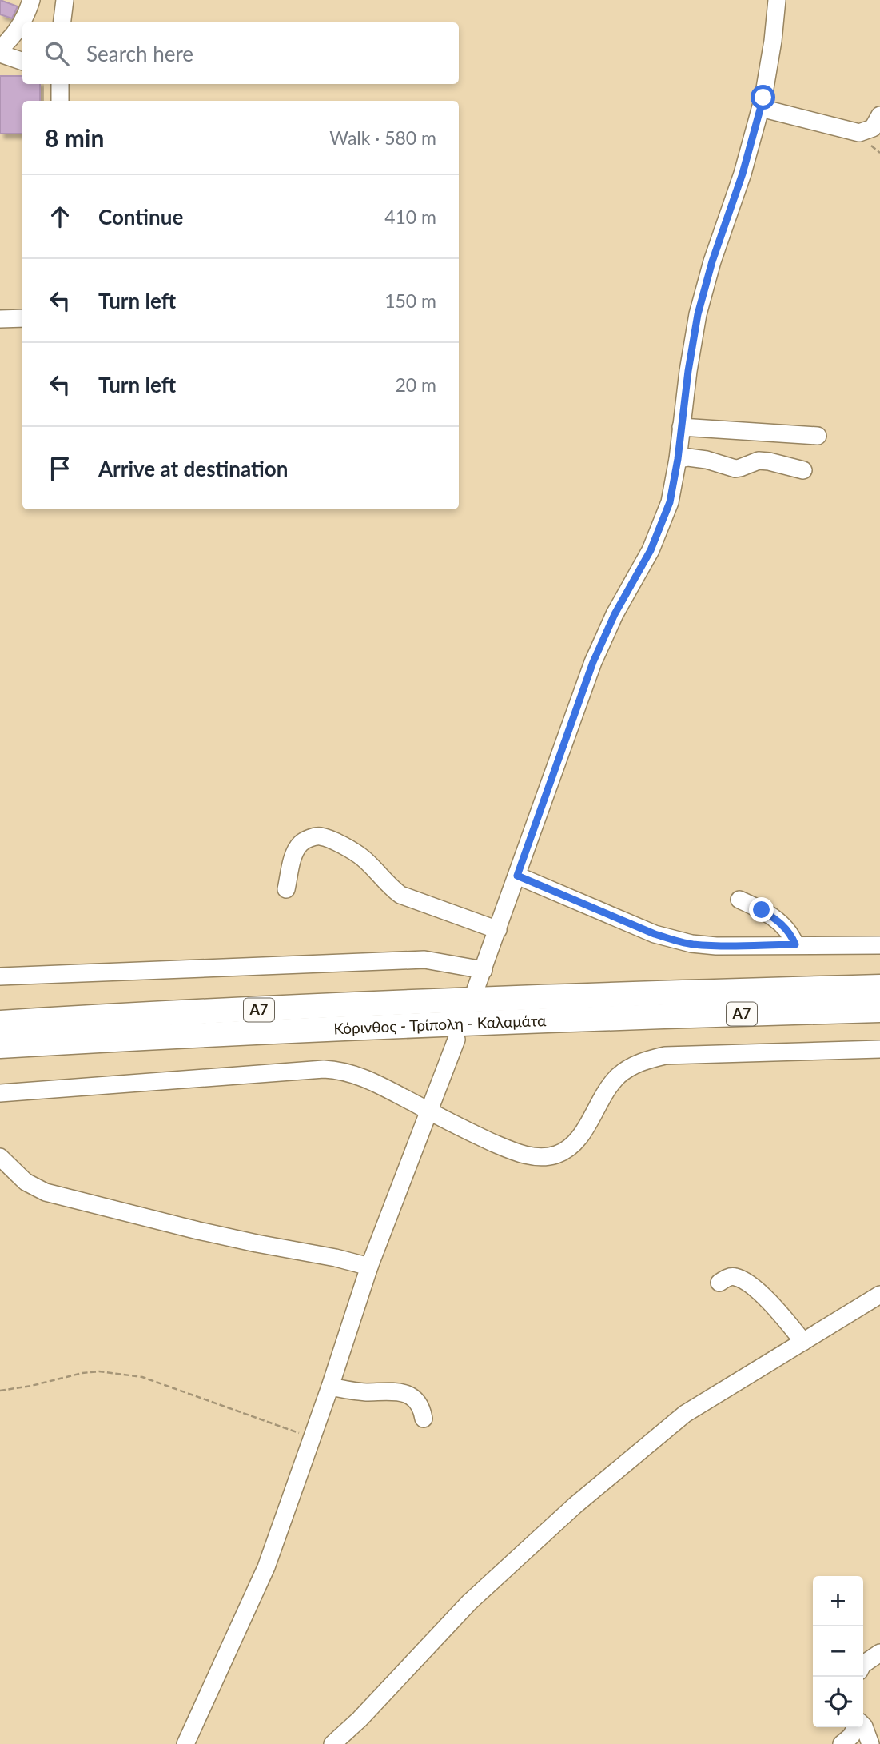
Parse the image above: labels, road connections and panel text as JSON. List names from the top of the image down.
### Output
{
  "streets": {
    "highway": ["Α7", "Κόρινθος - Τρίπολη - Καλαμάτα"]
  },
  "page": {
    "search": "Search here",
    "heading": ["8 min", "Walk · 580 m"],
    "list": [
      ["Continue", "410 m"],
      ["Turn left", "150 m"],
      ["Turn left", "20 m"],
      "Arrive at destination"
    ],
    "map_buttons": ["+", "−"]
  }
}
